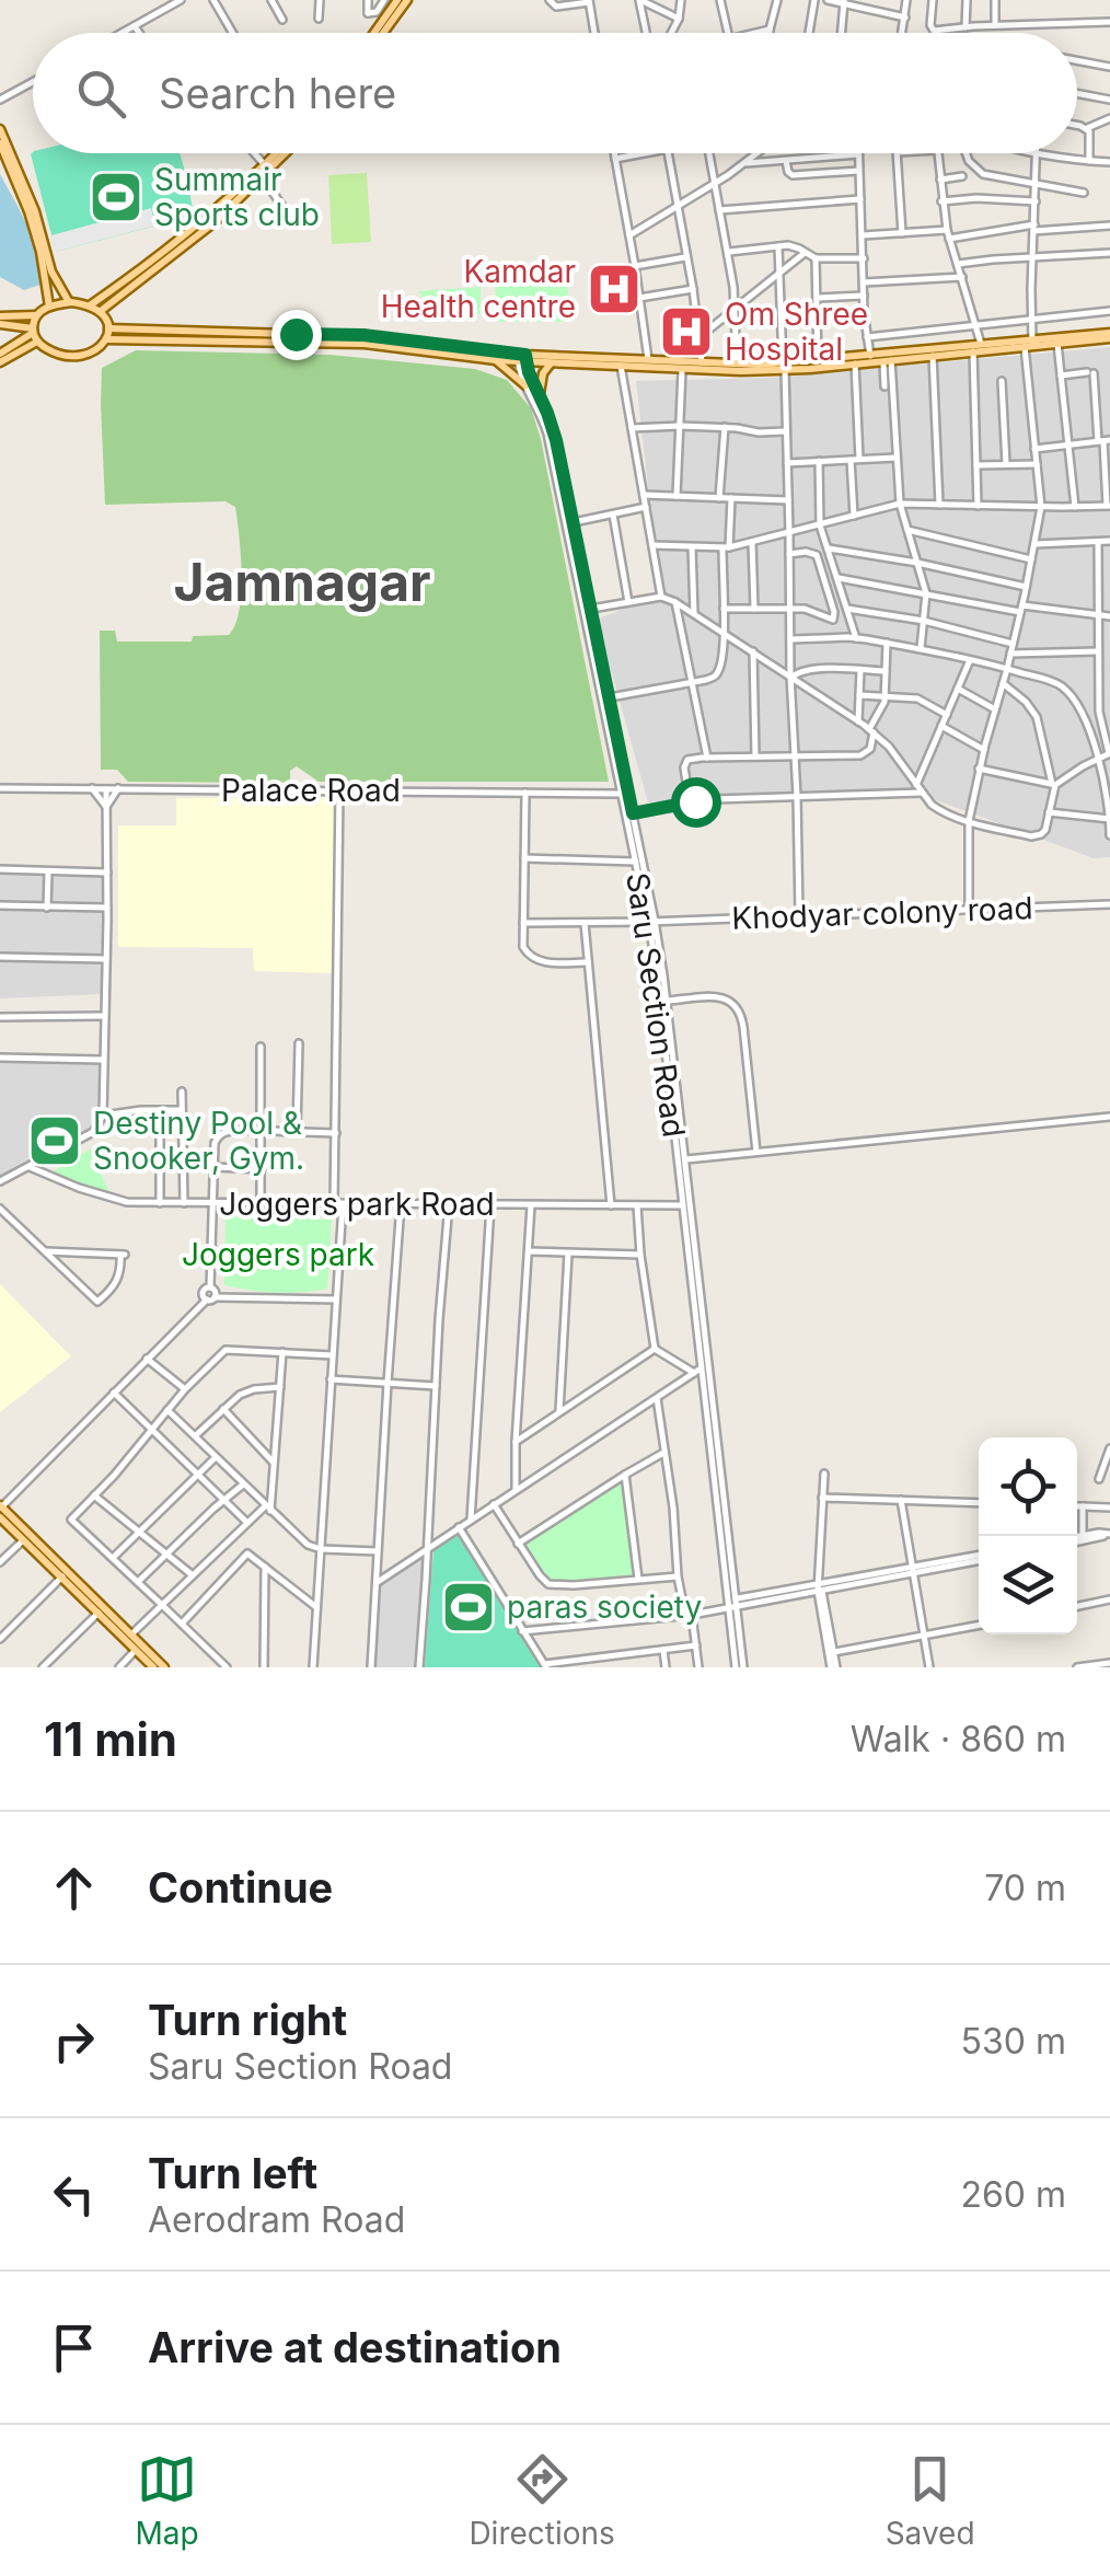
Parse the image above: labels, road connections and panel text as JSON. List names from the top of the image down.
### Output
{
  "streets": {
    "street": [
      "Palace Road",
      "Khodyar colony road",
      "Saru Section Road",
      "Joggers park Road"
    ]
  },
  "crossings": [
    ["Palace Road", "Saru Section Road"],
    ["Khodyar colony road", "Saru Section Road"],
    ["Saru Section Road", "Joggers park Road"]
  ],
  "districts": ["Jamnagar"],
  "parks": ["Joggers park"],
  "places": {
    "sports": ["Summair Sports club", "Destiny Pool & Snooker, Gym.", "paras society"],
    "hospital": ["Kamdar Health centre", "Om Shree Hospital"]
  },
  "page": {
    "search": "Search here",
    "heading": ["11 min", "Walk · 860 m"],
    "list": [
      ["Continue", "70 m"],
      ["Turn right", "Saru Section Road", "530 m"],
      ["Turn left", "Aerodram Road", "260 m"],
      "Arrive at destination"
    ],
    "nav": ["Map", "Directions", "Saved"]
  }
}
